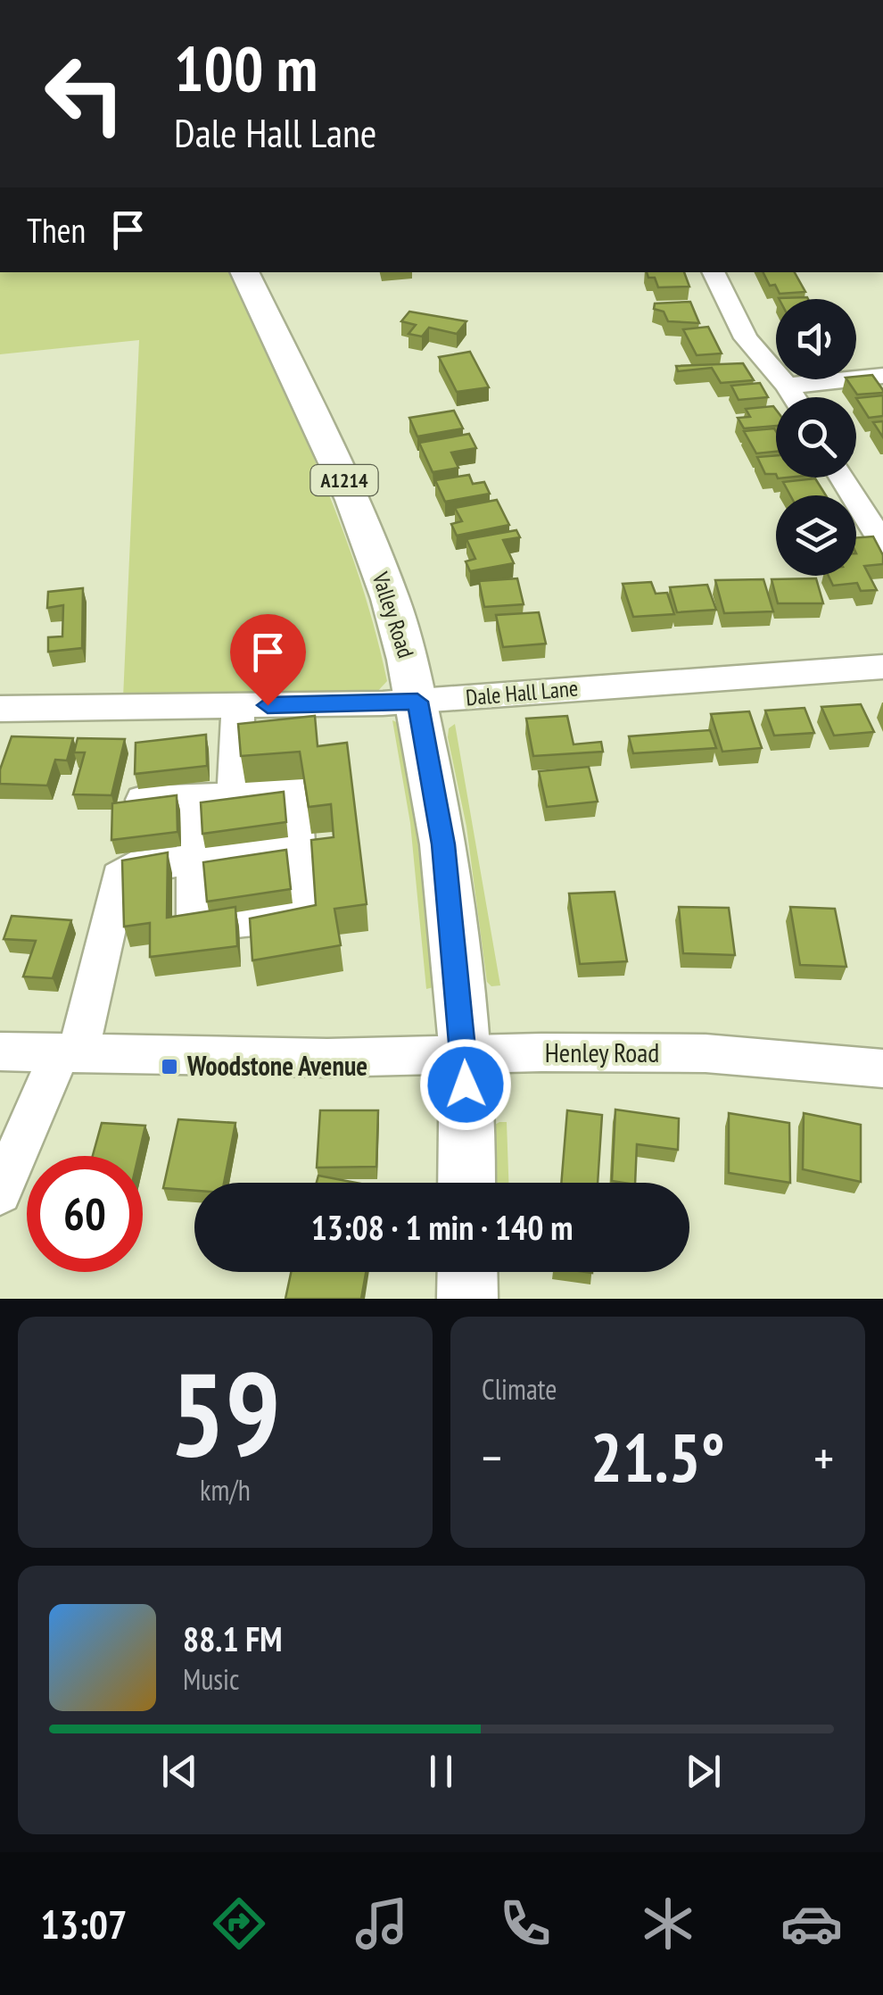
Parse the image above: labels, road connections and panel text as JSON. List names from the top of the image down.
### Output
{
  "streets": {
    "main road": ["A1214", "Valley Road"],
    "street": ["Dale Hall Lane", "Henley Road"]
  },
  "crossings": [
    ["Valley Road", "Dale Hall Lane"],
    ["Valley Road", "Henley Road"]
  ],
  "places": {
    "transit": ["Woodstone Avenue"]
  },
  "page": {
    "turn": ["100 m", "Dale Hall Lane"],
    "then": "Then",
    "limit": "60",
    "trip": "13:08 · 1 min · 140 m",
    "tile": [
      ["59", "km/h"],
      "Climate"
    ],
    "heat": ["−", "21.5°", "+"],
    "song": ["88.1 FM", "Music"],
    "tabs": "13:07"
  }
}
